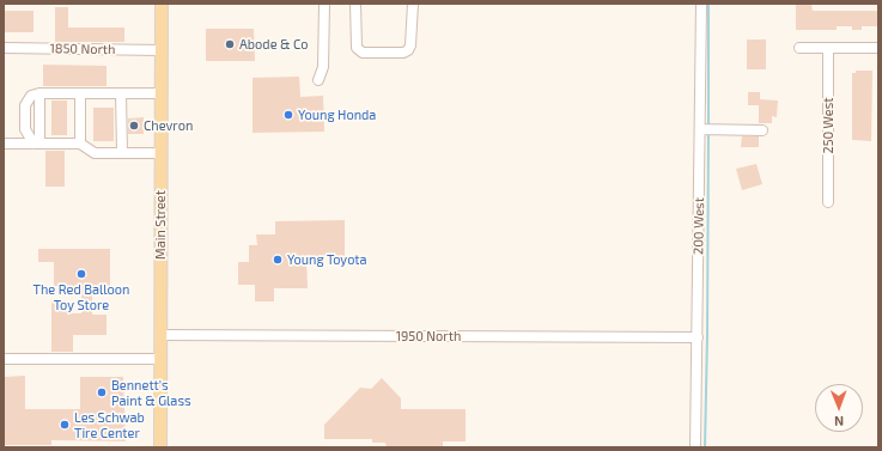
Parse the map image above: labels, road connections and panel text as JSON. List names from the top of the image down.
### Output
{
  "streets": {
    "main road": ["Main Street"],
    "street": [
      "1850 North",
      "250 West",
      "200 West",
      "1950 North"
    ]
  },
  "crossings": [
    ["1850 North", "Main Street"],
    ["Main Street", "1950 North"],
    ["200 West", "1950 North"]
  ],
  "places": [
    "Abode & Co",
    "Young Honda",
    "Chevron",
    "Young Toyota",
    "The Red Balloon Toy Store",
    "Bennett's Paint & Glass",
    "Les Schwab Tire Center"
  ],
  "north": "bottom"
}
